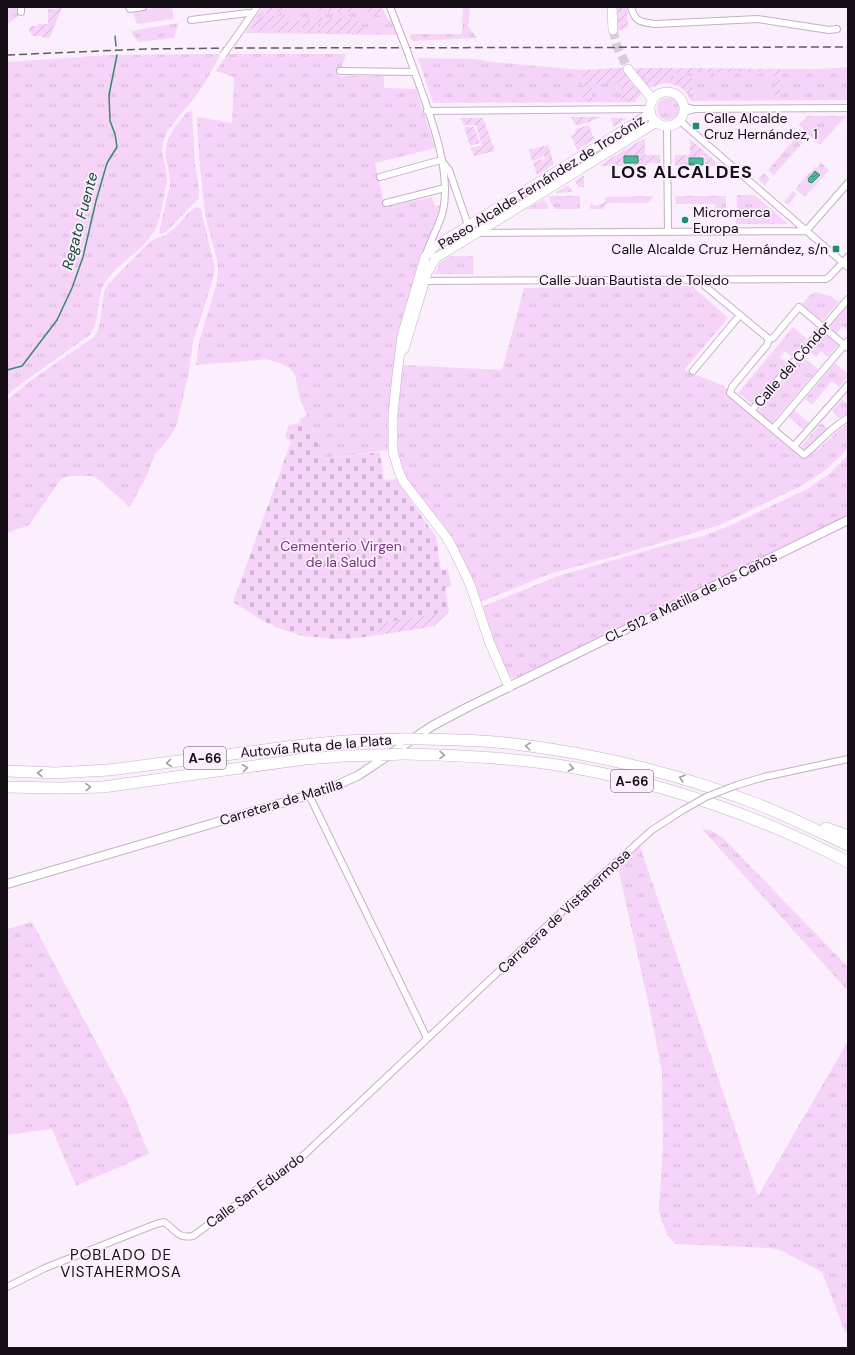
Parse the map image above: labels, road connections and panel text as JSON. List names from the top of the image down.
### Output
{
  "streets": {
    "highway": ["Autovía Ruta de la Plata", "A-66"],
    "main road": ["Paseo Alcalde Fernández de Trocóniz"],
    "street": [
      "Calle Juan Bautista de Toledo",
      "Calle del Cóndor",
      "CL-512 a Matilla de los Caños",
      "Carretera de Matilla",
      "Carretera de Vistahermosa",
      "Calle San Eduardo"
    ]
  },
  "crossings": [
    ["Paseo Alcalde Fernández de Trocóniz", "Calle Juan Bautista de Toledo"],
    ["Paseo Alcalde Fernández de Trocóniz", "Carretera de Matilla"],
    ["CL-512 a Matilla de los Caños", "Carretera de Matilla"],
    ["Carretera de Vistahermosa", "Calle San Eduardo"]
  ],
  "districts": ["LOS ALCALDES", "POBLADO DE VISTAHERMOSA"],
  "water": ["Regato Fuente"],
  "parks": ["Cementerio Virgen de la Salud"],
  "places": {
    "transit": ["Calle Alcalde Cruz Hernández, 1", "Calle Alcalde Cruz Hernández, s/n"],
    "other": ["Micromerca Europa"]
  }
}
